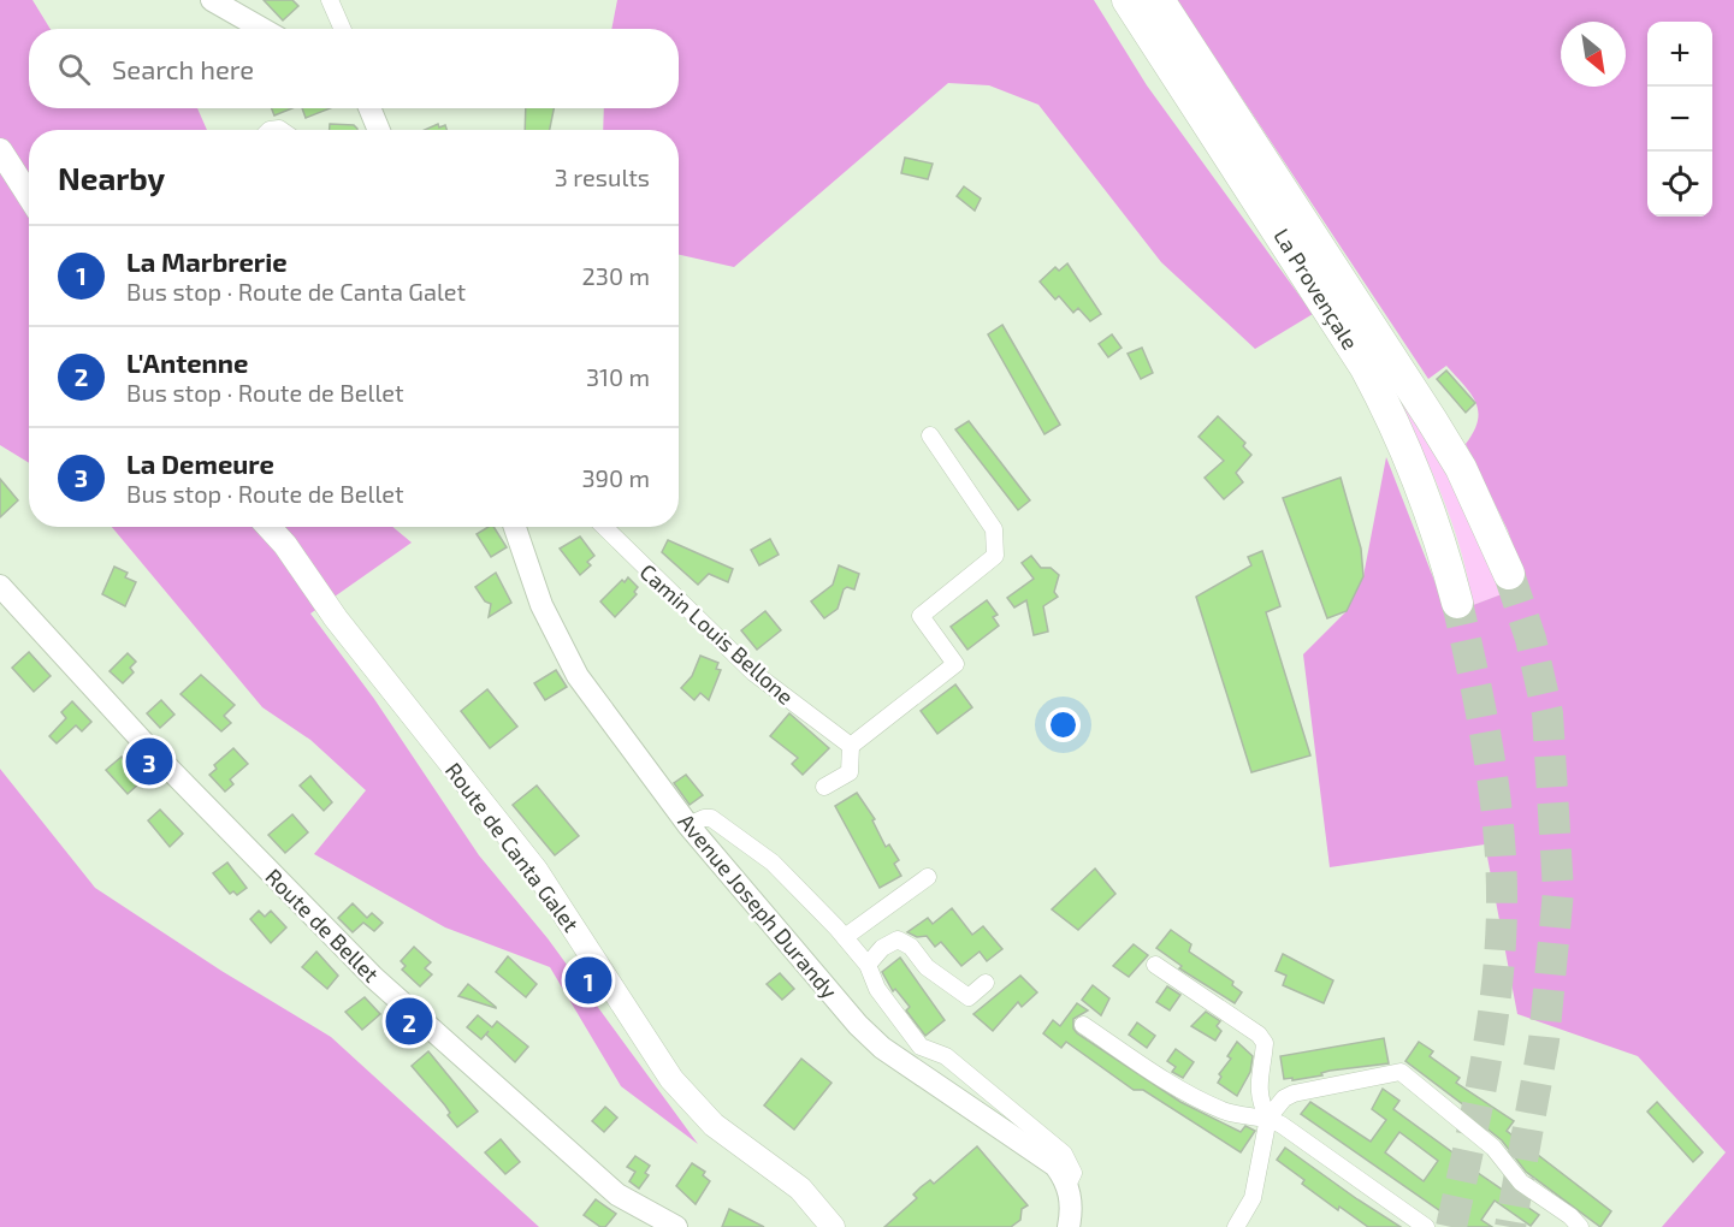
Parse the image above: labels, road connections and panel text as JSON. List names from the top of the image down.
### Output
{
  "streets": {
    "highway": ["La Provençale"],
    "main road": ["Route de Canta Galet"],
    "street": ["Camin Louis Bellone", "Avenue Joseph Durandy", "Route de Bellet"]
  },
  "north": "bottom right",
  "page": {
    "map_buttons": ["+", "−"],
    "search": "Search here",
    "heading": ["Nearby", "3 results"],
    "list": [
      {
        "mark": "1",
        "name": "La Marbrerie",
        "note": "Bus stop · Route de Canta Galet",
        "value": "230 m"
      },
      {
        "mark": "2",
        "name": "L'Antenne",
        "note": "Bus stop · Route de Bellet",
        "value": "310 m"
      },
      {
        "mark": "3",
        "name": "La Demeure",
        "note": "Bus stop · Route de Bellet",
        "value": "390 m"
      }
    ],
    "pins": ["3", "1", "2"]
  }
}
